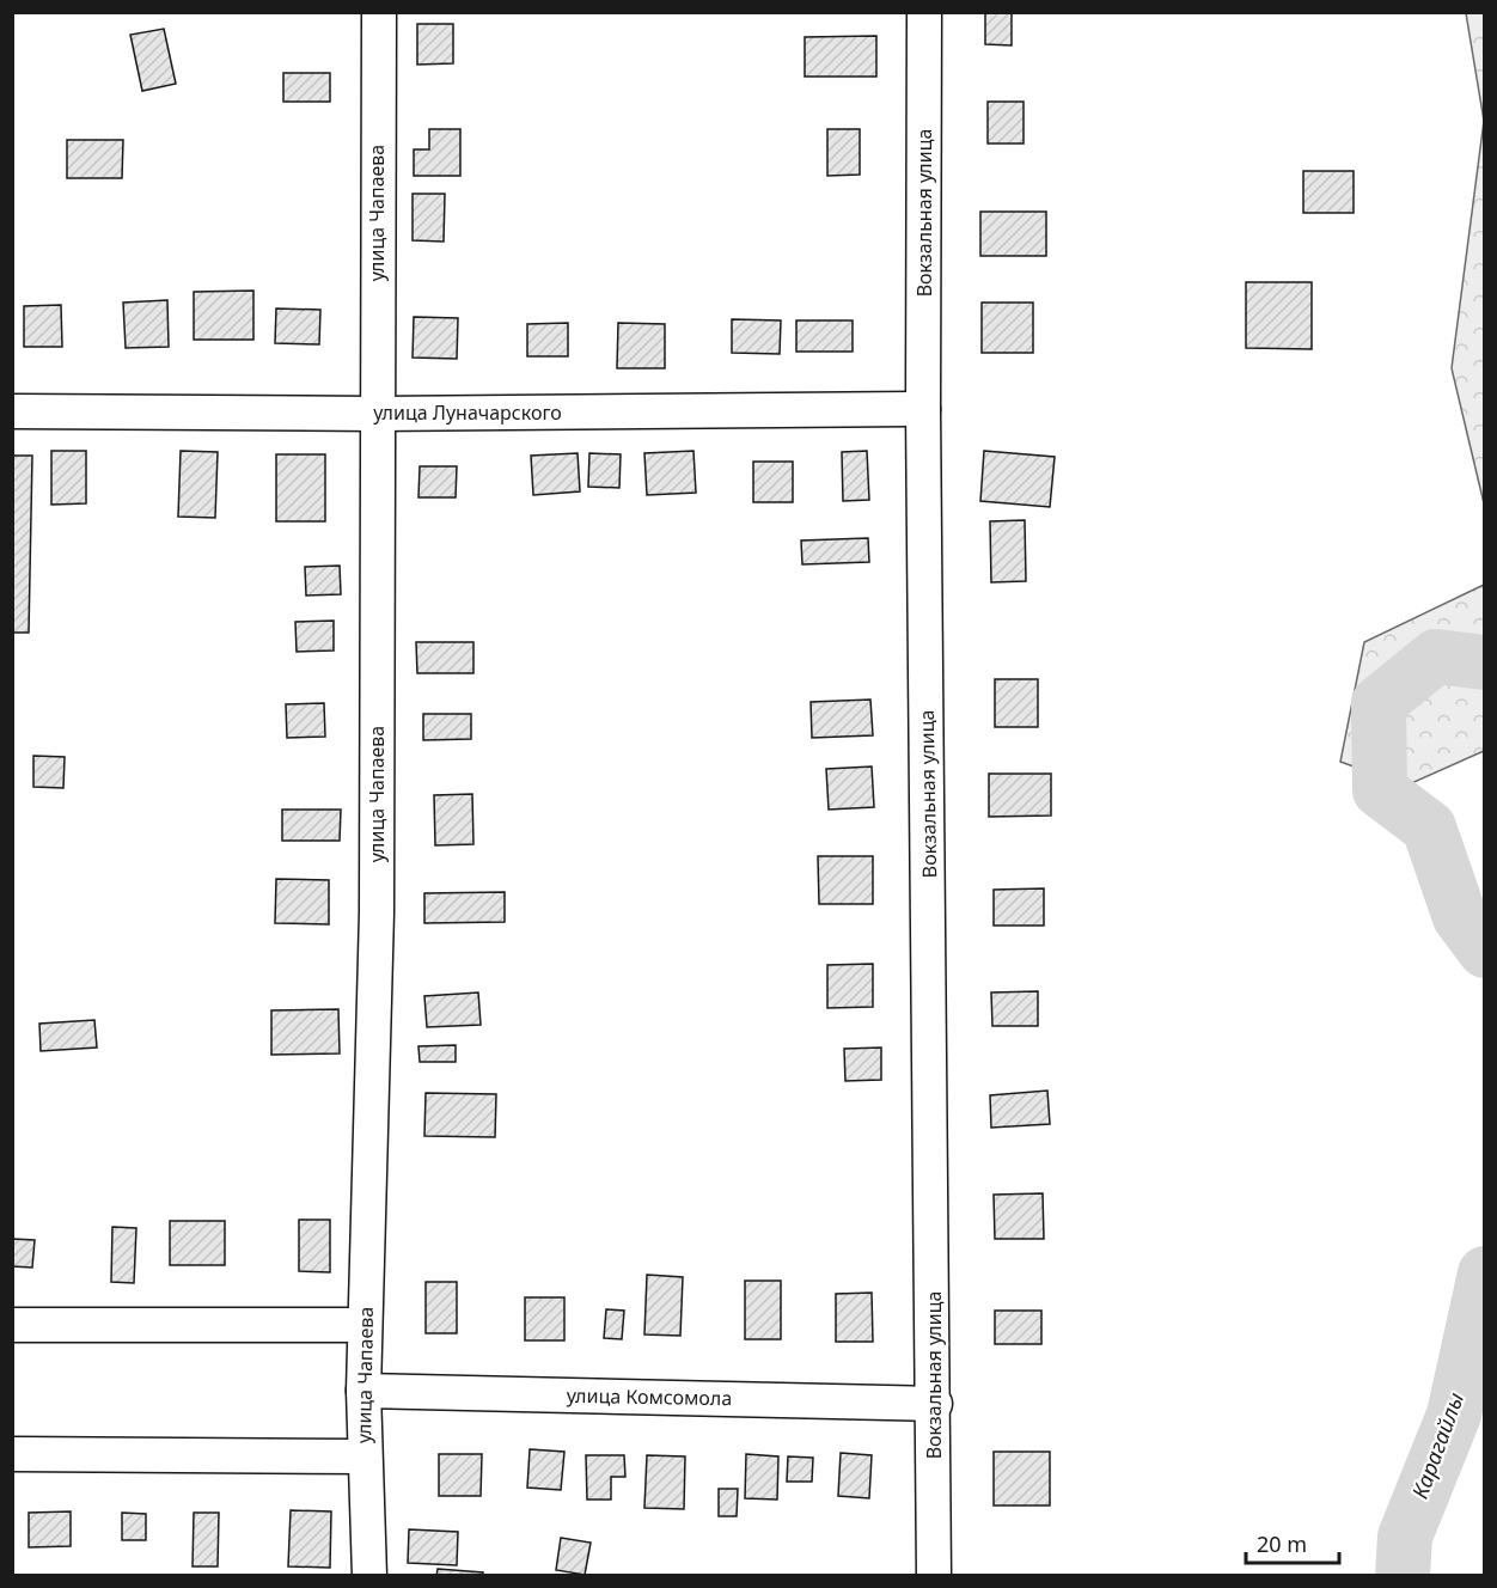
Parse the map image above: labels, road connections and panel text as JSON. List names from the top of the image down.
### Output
{
  "streets": {
    "street": [
      "улица Чапаева",
      "Вокзальная улица",
      "улица Луначарского",
      "улица Комсомола"
    ]
  },
  "crossings": [
    ["улица Чапаева", "улица Луначарского"],
    ["улица Чапаева", "улица Комсомола"],
    ["Вокзальная улица", "улица Луначарского"],
    ["Вокзальная улица", "улица Комсомола"]
  ],
  "water": ["Карагайлы"],
  "scale_bar": "20 m"
}
